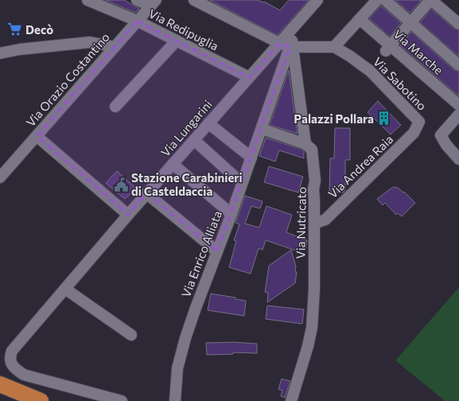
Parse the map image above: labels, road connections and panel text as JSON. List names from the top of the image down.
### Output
{
  "streets": {
    "street": [
      "Via Redipuglia",
      "Via Marche",
      "Via Orazio Costantino",
      "Via Sabotino",
      "Via Lungarini",
      "Via Andrea Raia",
      "Via Nutricato",
      "Via Enrico Alliata"
    ]
  },
  "crossings": [
    ["Via Redipuglia", "Via Orazio Costantino"],
    ["Via Redipuglia", "Via Lungarini"],
    ["Via Sabotino", "Via Lungarini"],
    ["Via Sabotino", "Via Andrea Raia"],
    ["Via Sabotino", "Via Nutricato"],
    ["Via Sabotino", "Via Enrico Alliata"],
    ["Via Lungarini", "Via Enrico Alliata"],
    ["Via Andrea Raia", "Via Nutricato"],
    ["Via Nutricato", "Via Enrico Alliata"]
  ],
  "places": {
    "supermarket": ["Decò"],
    "building": ["Palazzi Pollara"],
    "public building": ["Stazione Carabinieri di Casteldaccia"]
  }
}
